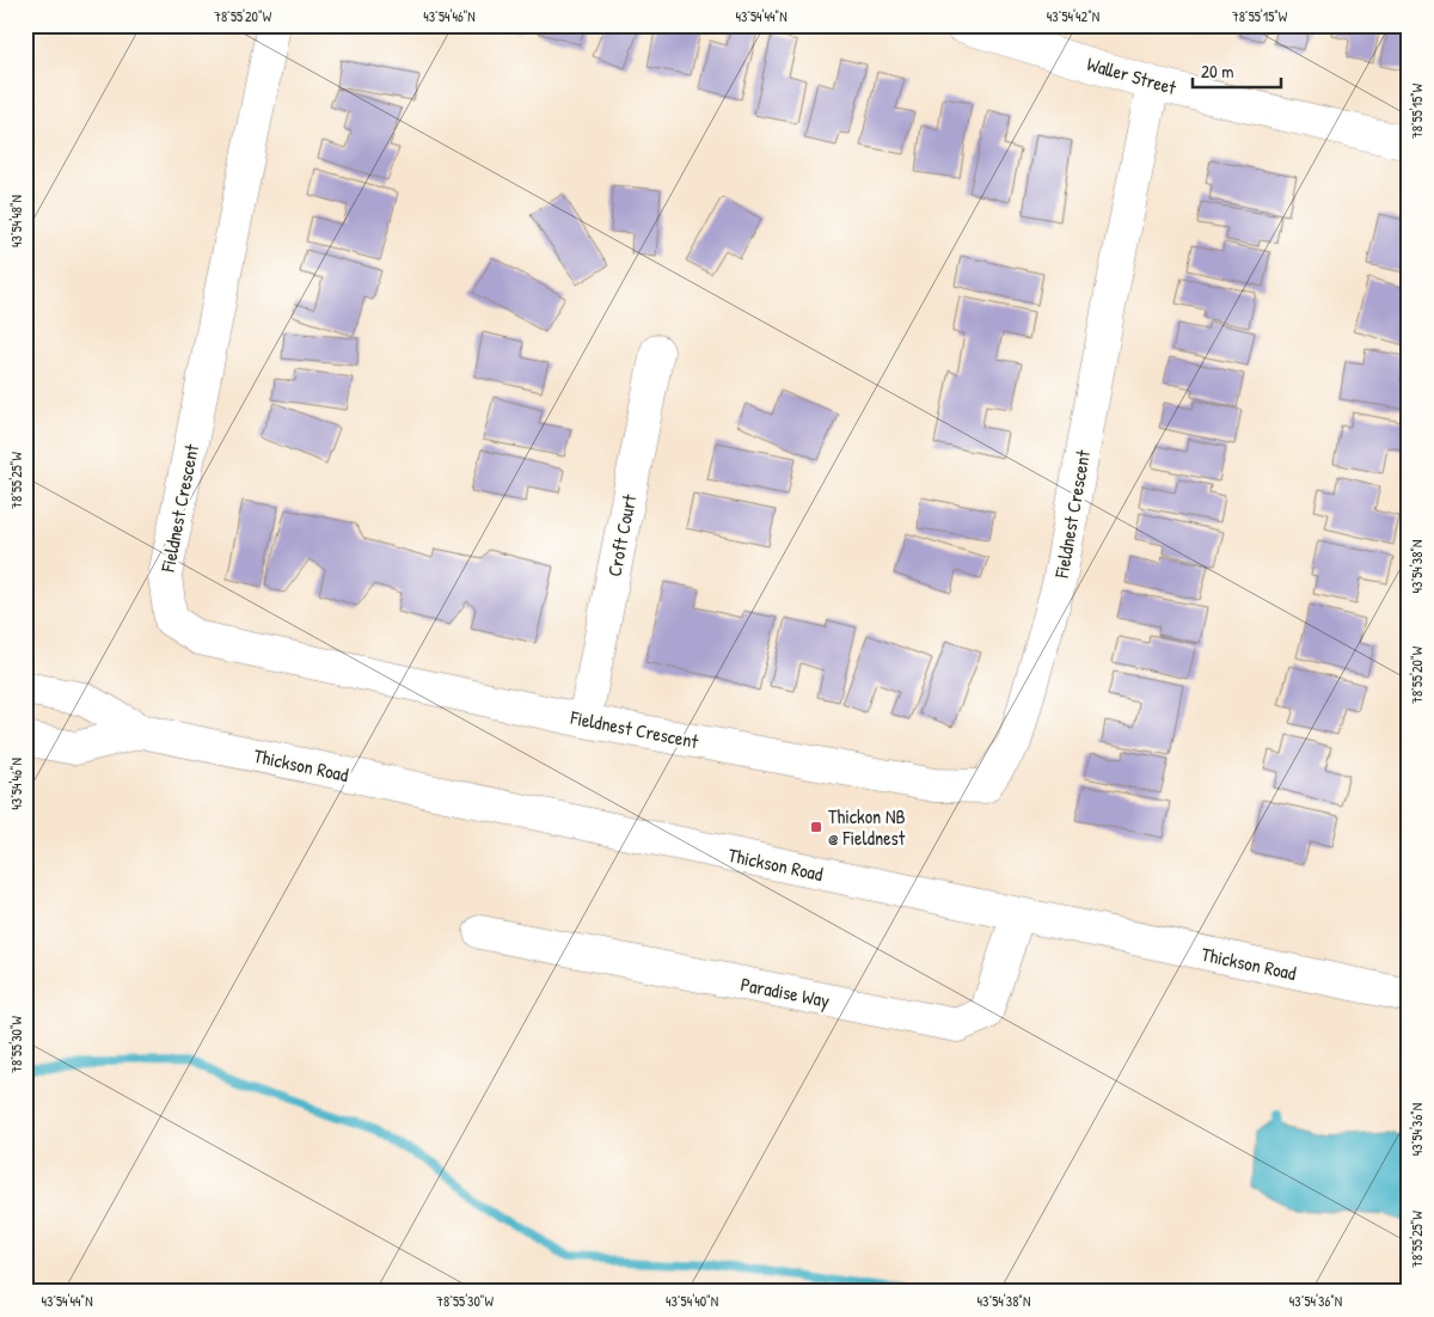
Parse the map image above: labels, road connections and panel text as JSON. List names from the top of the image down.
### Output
{
  "streets": {
    "street": [
      "Waller Street",
      "Fieldnest Crescent",
      "Croft Court",
      "Thickson Road",
      "Paradise Way"
    ]
  },
  "crossings": [
    ["Waller Street", "Fieldnest Crescent"],
    ["Fieldnest Crescent", "Croft Court"],
    ["Thickson Road", "Paradise Way"]
  ],
  "places": {
    "transit": ["Thickon NB @ Fieldnest"]
  },
  "scale_bar": "20 m",
  "coordinates": [
    "78°55'20\"W",
    "43°54'46\"N",
    "43°54'44\"N",
    "43°54'42\"N",
    "78°55'15\"W",
    "43°54'48\"N",
    "78°55'25\"W",
    "43°54'38\"N",
    "78°55'30\"W",
    "43°54'36\"N",
    "43°54'40\"N"
  ]
}
